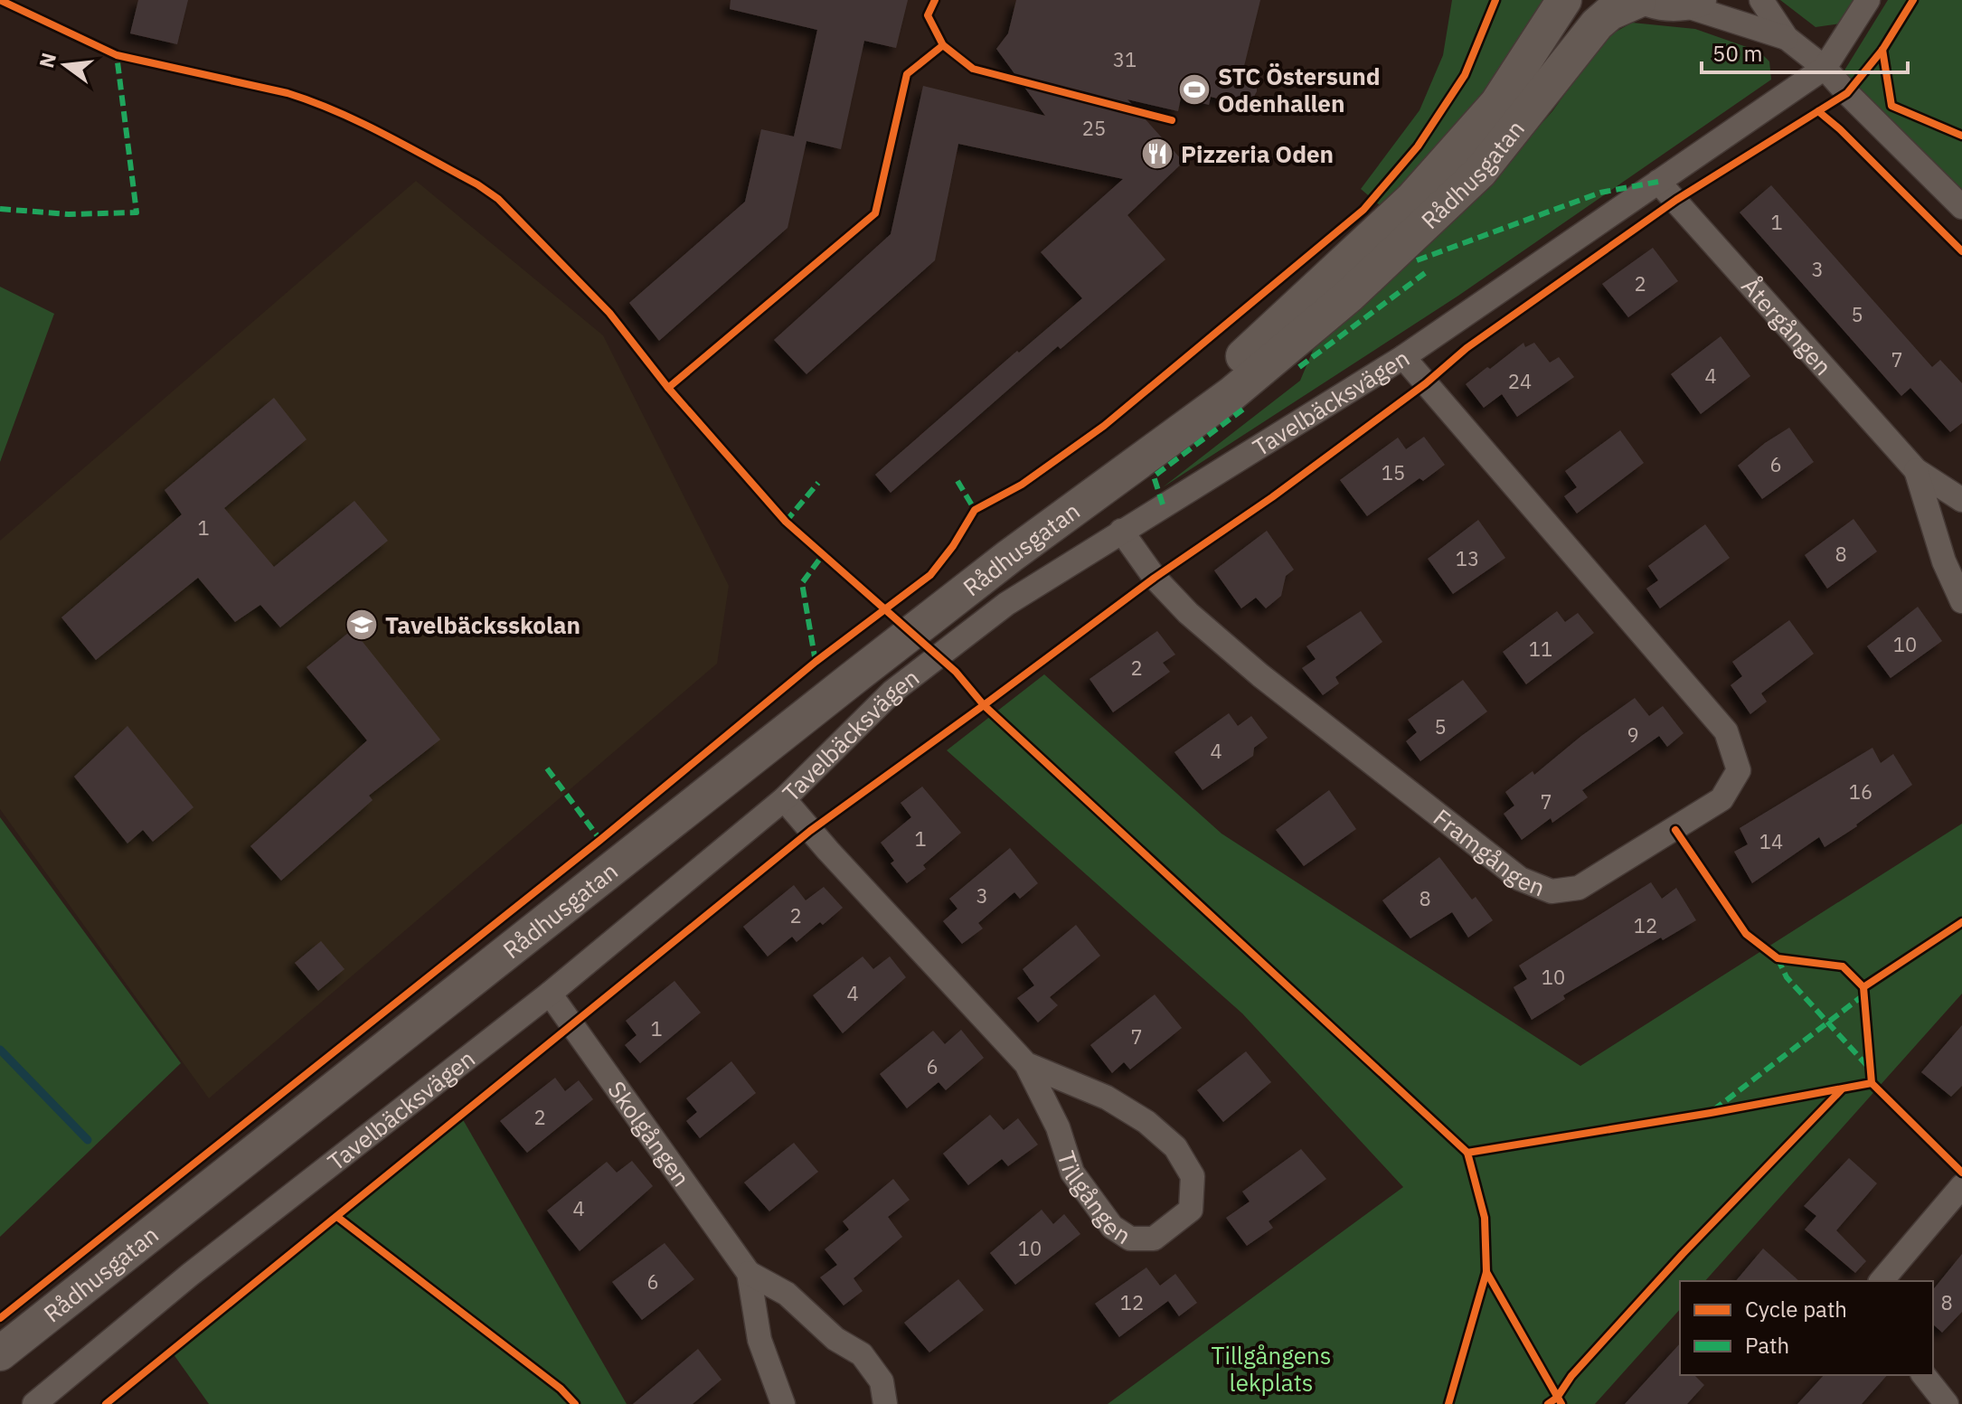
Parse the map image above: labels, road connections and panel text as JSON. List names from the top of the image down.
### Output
{
  "streets": {
    "main road": ["Rådhusgatan"],
    "street": [
      "Återgången",
      "Tavelbäcksvägen",
      "Framgången",
      "Skolgången",
      "Tillgången"
    ]
  },
  "crossings": [
    ["Återgången", "Tavelbäcksvägen"],
    ["Tavelbäcksvägen", "Framgången"],
    ["Tavelbäcksvägen", "Skolgången"],
    ["Tavelbäcksvägen", "Tillgången"]
  ],
  "parks": ["Tillgångens lekplats"],
  "places": {
    "sports": ["STC Östersund Odenhallen"],
    "restaurant": ["Pizzeria Oden"],
    "school or university": ["Tavelbäcksskolan"]
  },
  "house_numbers": [
    "31",
    "25",
    "1",
    "3",
    "2",
    "5",
    "7",
    "4",
    "24",
    "6",
    "15",
    "1",
    "8",
    "13",
    "10",
    "11",
    "2",
    "5",
    "9",
    "4",
    "16",
    "7",
    "1",
    "14",
    "3",
    "8",
    "2",
    "12",
    "10",
    "4",
    "1",
    "7",
    "6",
    "2",
    "4",
    "10",
    "6",
    "12",
    "8"
  ],
  "legend": ["Cycle path", "Path"],
  "scale_bar": "50 m",
  "north": "left"
}
